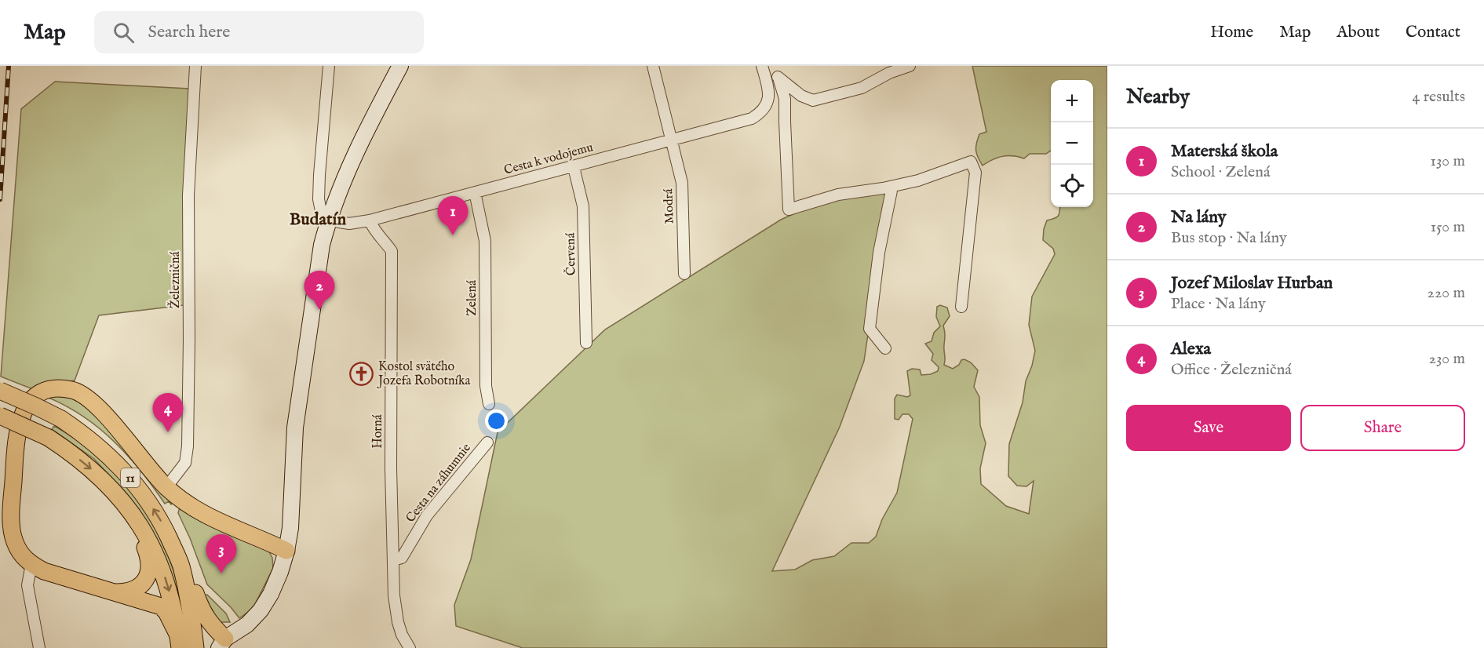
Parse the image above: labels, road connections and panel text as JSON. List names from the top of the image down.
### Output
{
  "streets": {
    "main road": ["11"],
    "street": [
      "Cesta k vodojemu",
      "Modrá",
      "Červená",
      "Železničná",
      "Zelená",
      "Horná",
      "Cesta na záhumnie"
    ]
  },
  "crossings": [
    ["Cesta k vodojemu", "Modrá"],
    ["Cesta k vodojemu", "Červená"],
    ["Cesta k vodojemu", "Zelená"],
    ["Cesta k vodojemu", "Horná"],
    ["Horná", "Cesta na záhumnie"]
  ],
  "districts": ["Budatín"],
  "places": {
    "church": ["Kostol svätého Jozefa Robotníka"]
  },
  "page": {
    "header": "Map",
    "search": "Search here",
    "nav": [
      "Home",
      "Map",
      "About",
      "Contact"
    ],
    "heading": ["Nearby", "4 results"],
    "map_buttons": ["+", "−"],
    "list": [
      {
        "mark": "1",
        "name": "Materská škola",
        "note": "School · Zelená",
        "value": "130 m"
      },
      {
        "mark": "2",
        "name": "Na lány",
        "note": "Bus stop · Na lány",
        "value": "150 m"
      },
      {
        "mark": "3",
        "name": "Jozef Miloslav Hurban",
        "note": "Place · Na lány",
        "value": "220 m"
      },
      {
        "mark": "4",
        "name": "Alexa",
        "note": "Office · Železničná",
        "value": "230 m"
      }
    ],
    "pins": [
      "1",
      "2",
      "4",
      "3"
    ],
    "buttons": ["Save", "Share"]
  }
}
